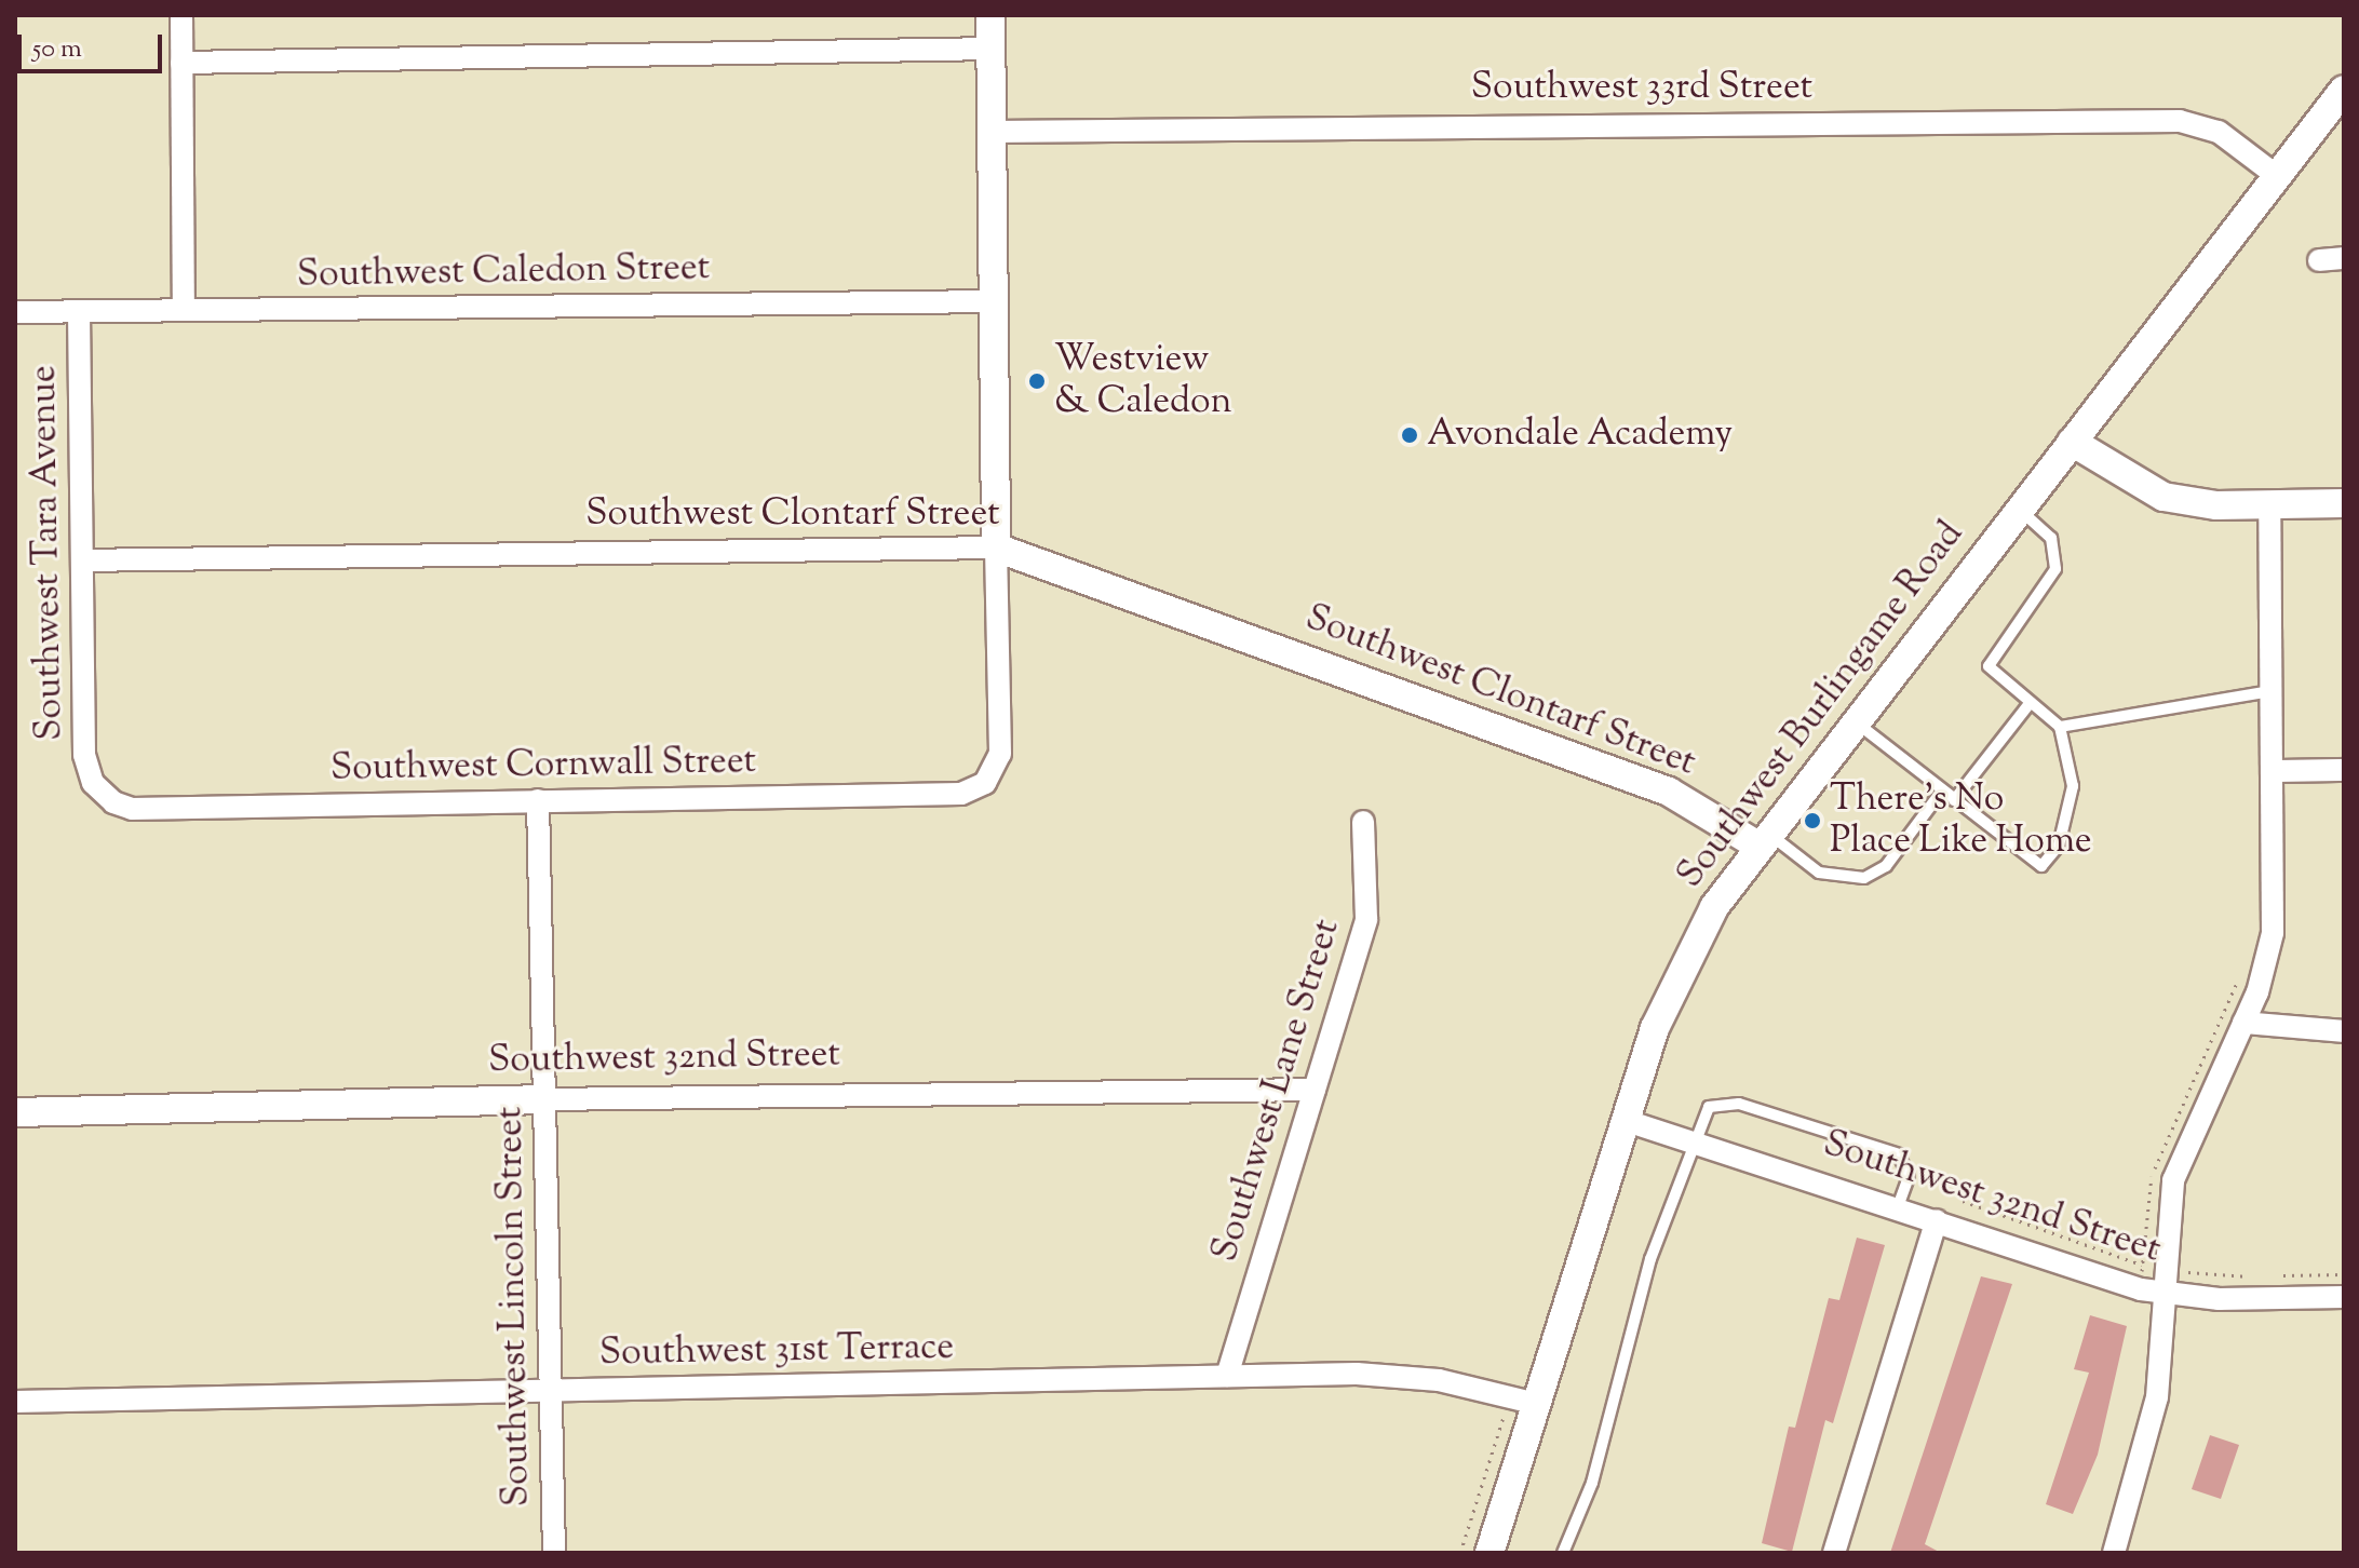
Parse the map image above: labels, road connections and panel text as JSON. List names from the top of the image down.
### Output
{
  "streets": {
    "street": [
      "Southwest 33rd Street",
      "Southwest Caledon Street",
      "Southwest Clontarf Street",
      "Southwest Tara Avenue",
      "Southwest Burlingame Road",
      "Southwest Cornwall Street",
      "Southwest 32nd Street",
      "Southwest Lane Street",
      "Southwest Lincoln Street",
      "Southwest 31st Terrace"
    ]
  },
  "crossings": [
    ["Southwest 33rd Street", "Southwest Burlingame Road"],
    ["Southwest Caledon Street", "Southwest Tara Avenue"],
    ["Southwest Clontarf Street", "Southwest Tara Avenue"],
    ["Southwest Clontarf Street", "Southwest Burlingame Road"],
    ["Southwest Clontarf Street", "Southwest Cornwall Street"],
    ["Southwest Tara Avenue", "Southwest Cornwall Street"],
    ["Southwest Burlingame Road", "Southwest 32nd Street"],
    ["Southwest Burlingame Road", "Southwest 31st Terrace"],
    ["Southwest Cornwall Street", "Southwest Lincoln Street"],
    ["Southwest 32nd Street", "Southwest Lane Street"],
    ["Southwest 32nd Street", "Southwest Lincoln Street"],
    ["Southwest Lane Street", "Southwest 31st Terrace"],
    ["Southwest Lincoln Street", "Southwest 31st Terrace"]
  ],
  "places": ["Westview & Caledon", "Avondale Academy", "There’s No Place Like Home"],
  "scale_bar": "50 m"
}
